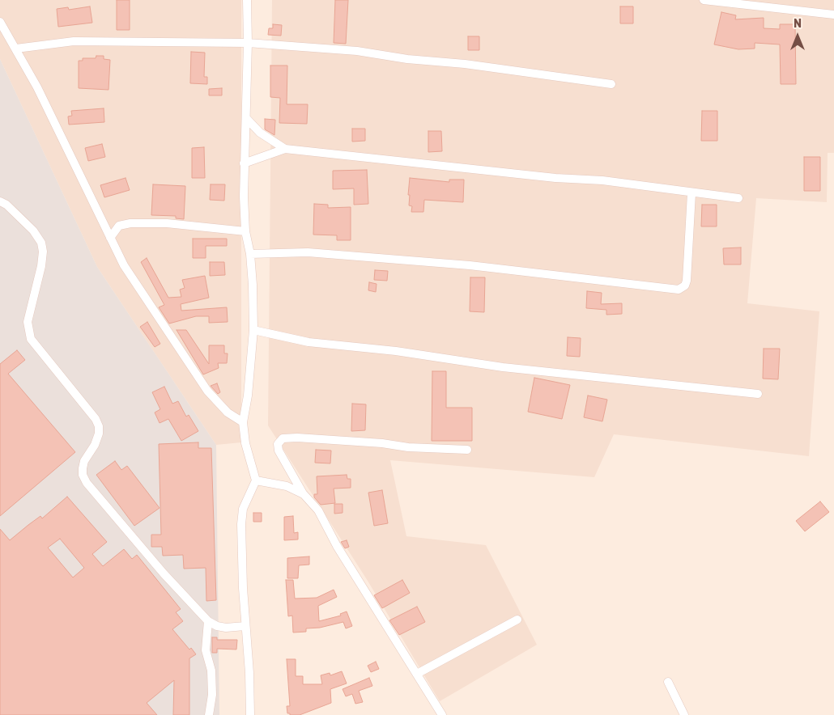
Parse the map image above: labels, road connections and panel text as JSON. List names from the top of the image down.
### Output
{
  "north": "top"
}
